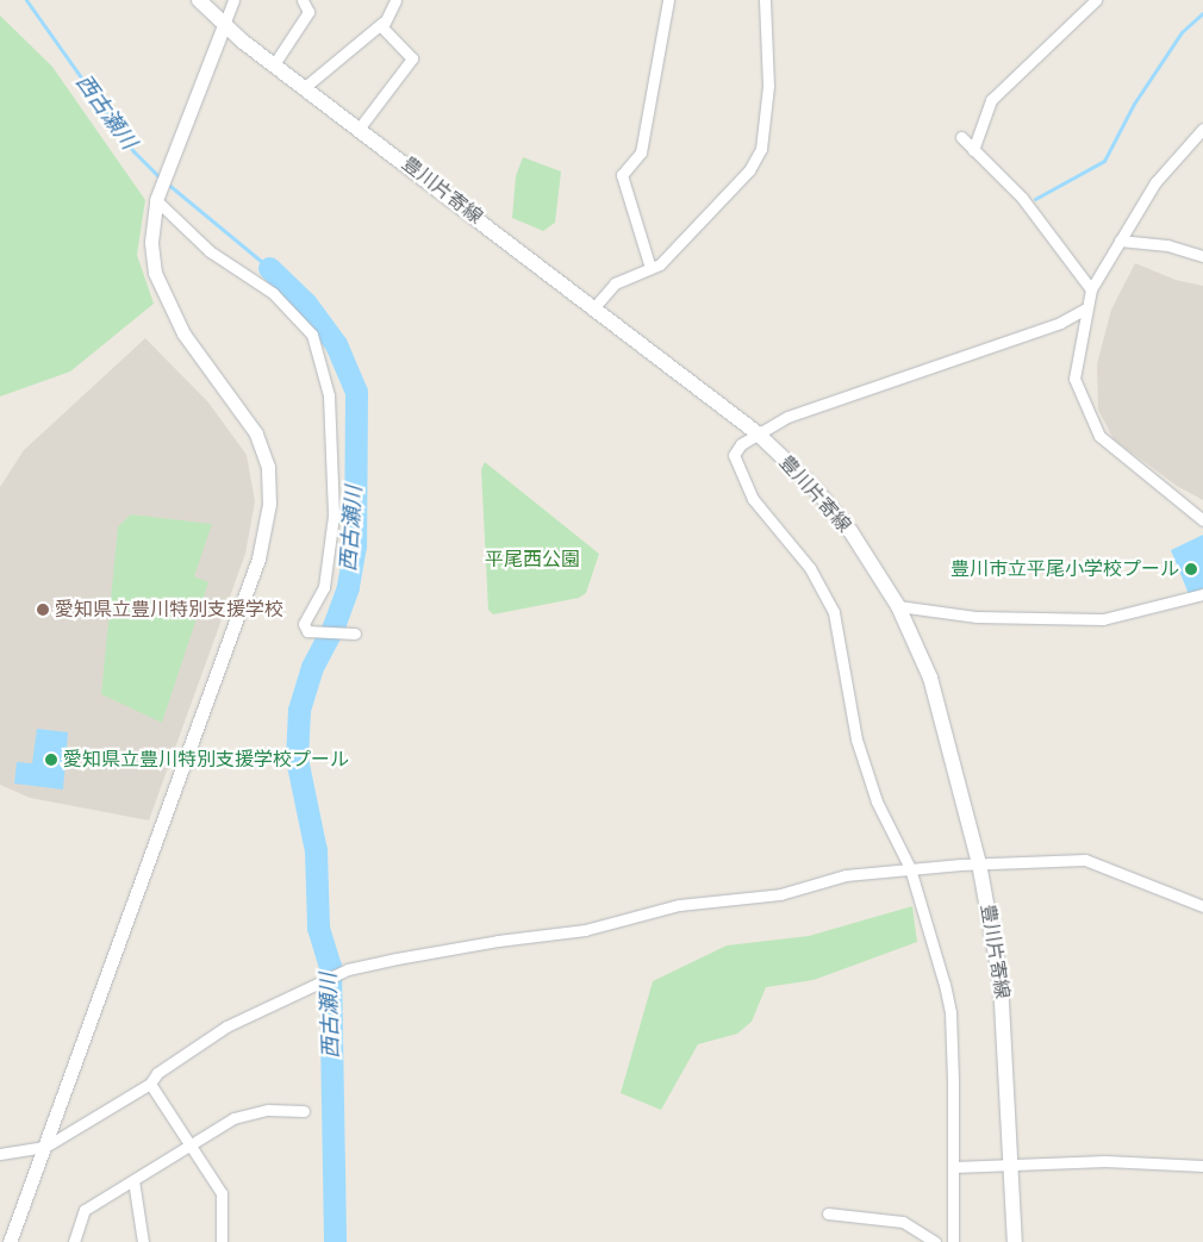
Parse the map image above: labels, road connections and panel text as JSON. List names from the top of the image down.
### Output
{
  "streets": {
    "main road": ["豊川片寄線"]
  },
  "water": ["西古瀬川"],
  "parks": ["平尾西公園"],
  "places": ["豊川市立平尾小学校プール", "愛知県立豊川特別支援学校", "愛知県立豊川特別支援学校プール"]
}
